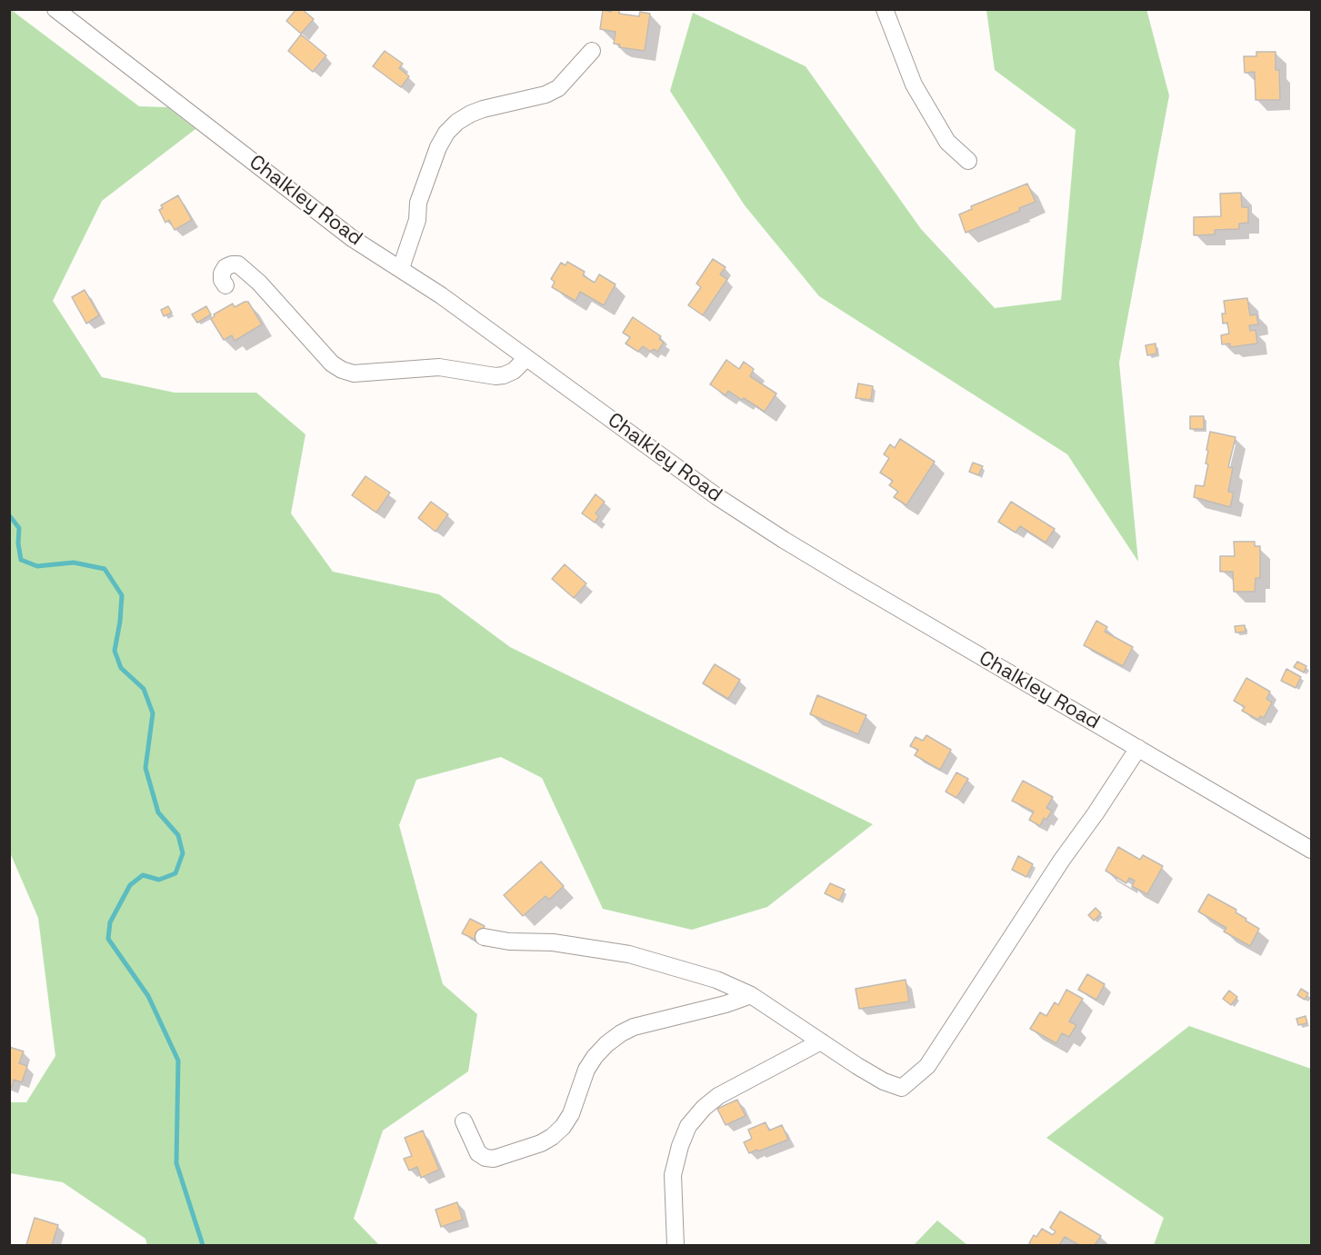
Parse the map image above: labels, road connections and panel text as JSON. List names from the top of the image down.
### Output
{
  "streets": {
    "street": ["Chalkley Road"]
  }
}
